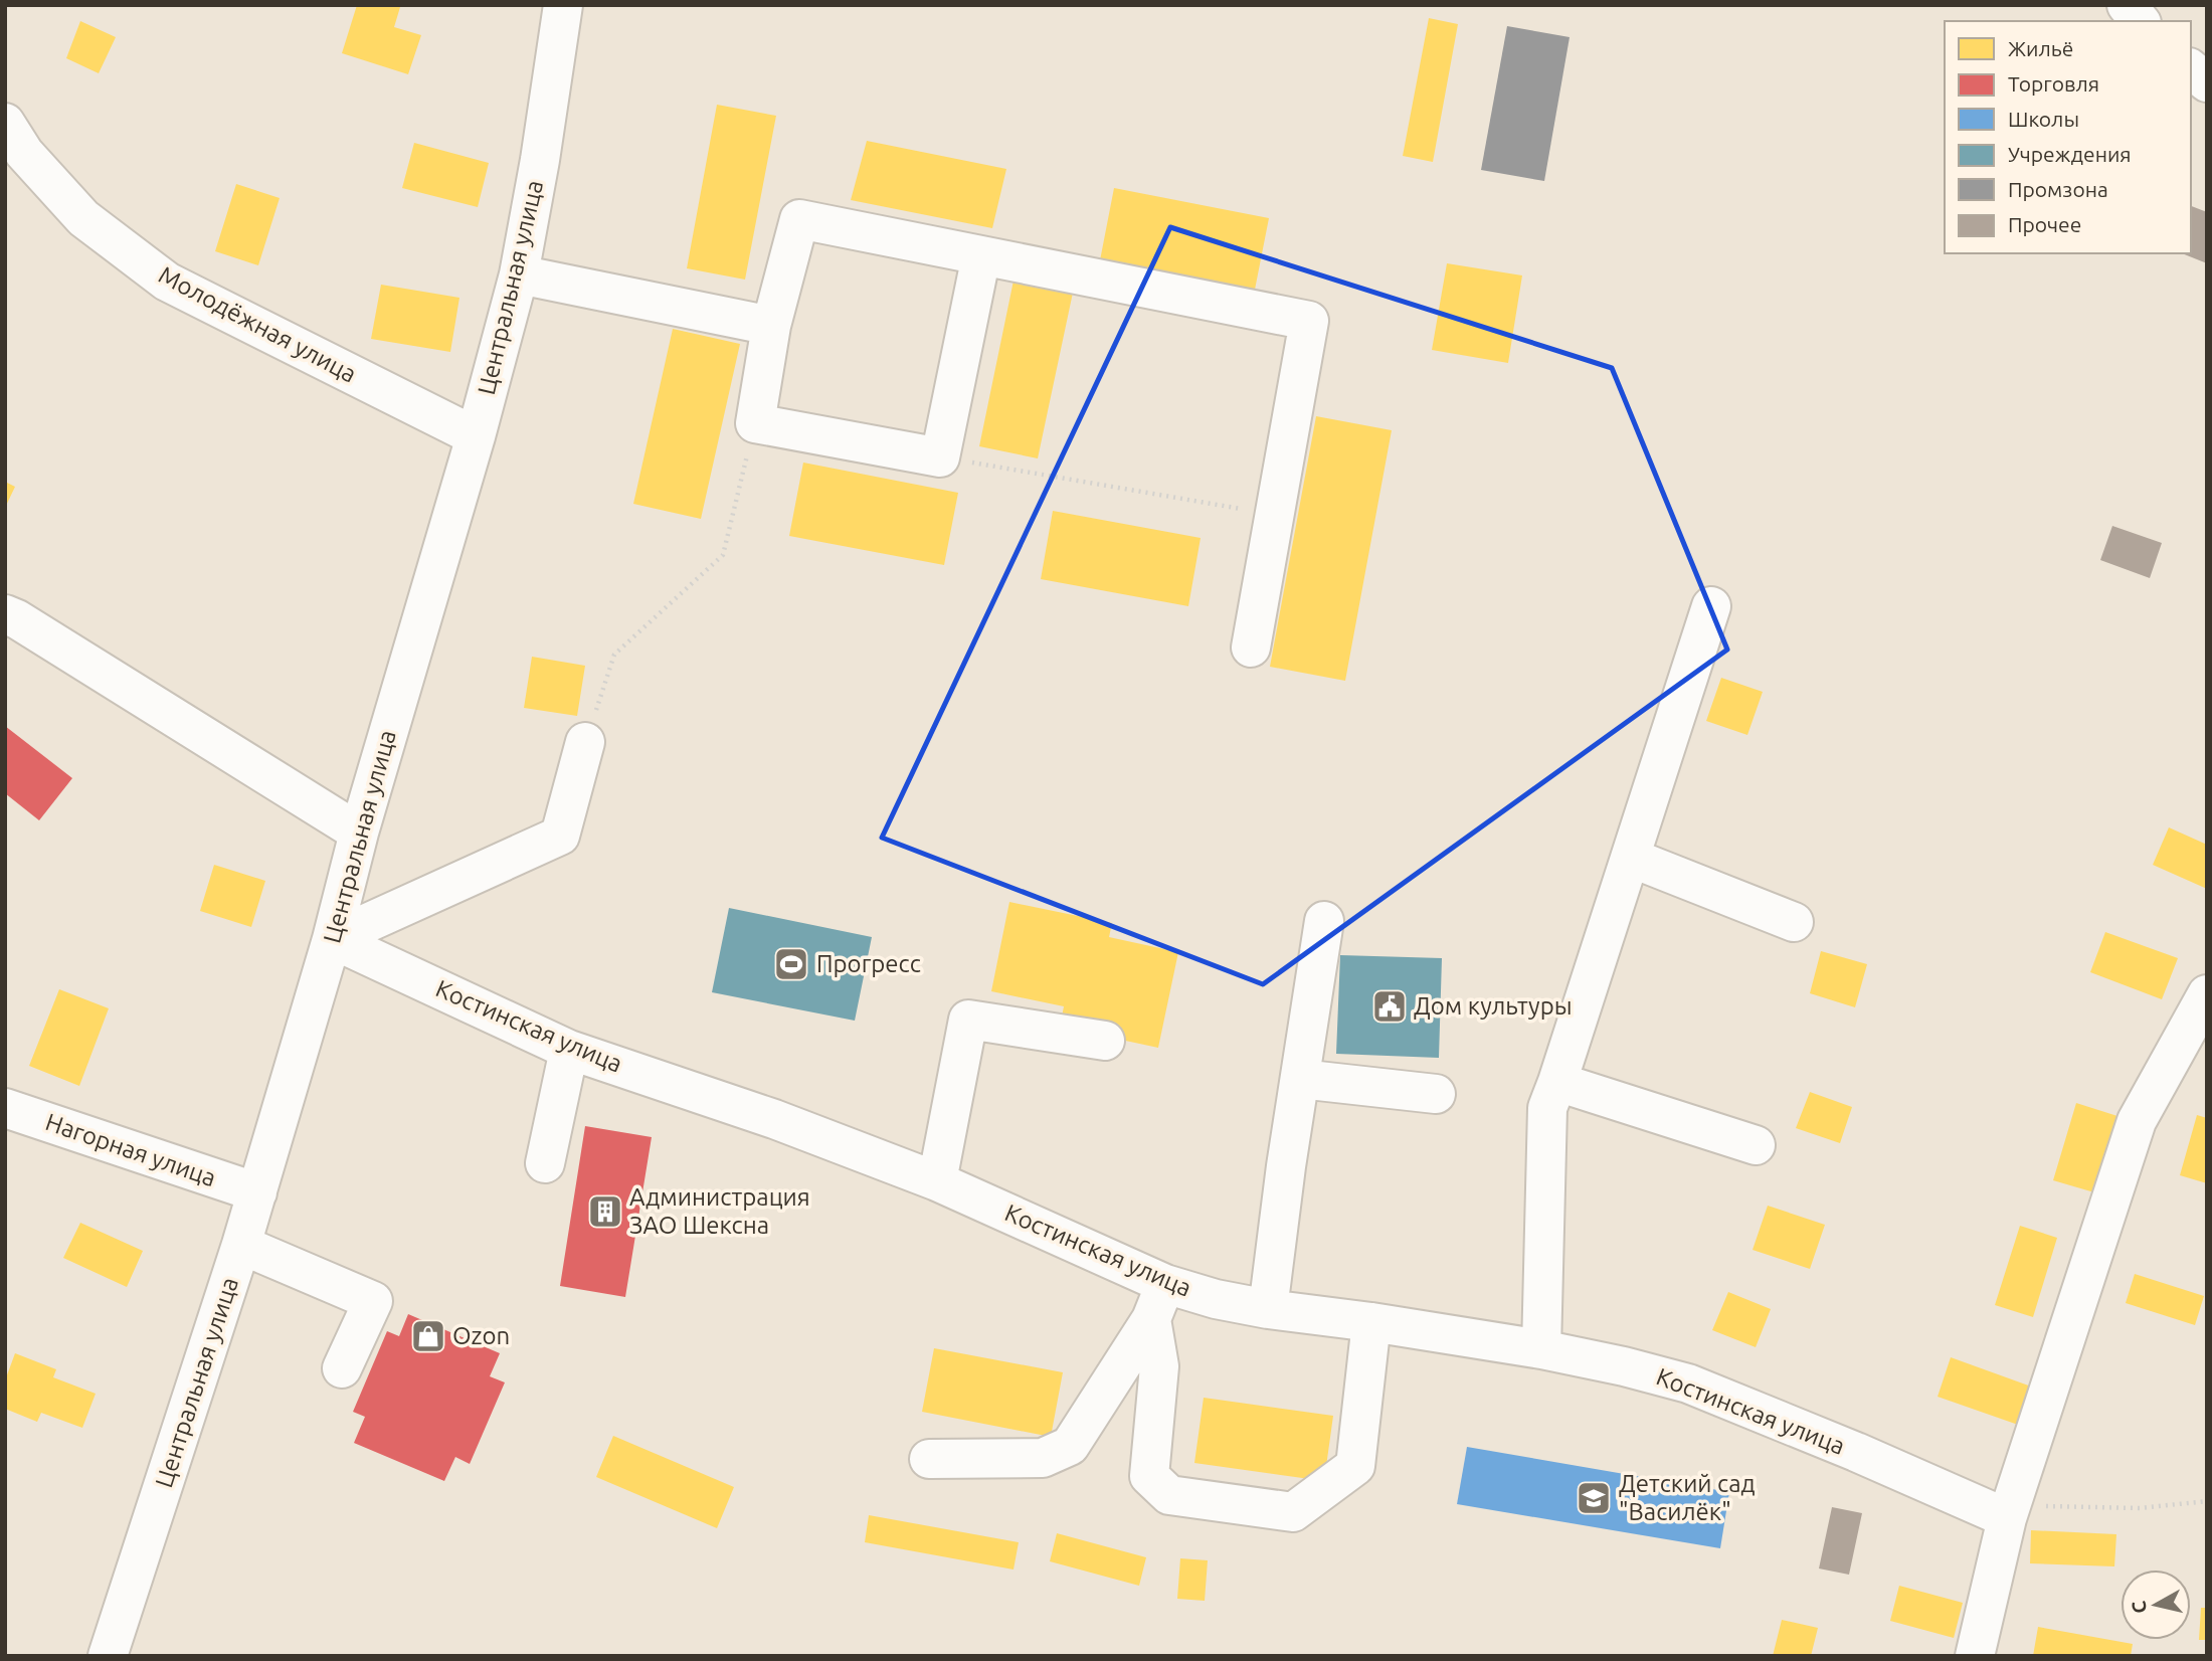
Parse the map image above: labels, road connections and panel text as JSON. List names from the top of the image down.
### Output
{
  "streets": {
    "street": [
      "Центральная улица",
      "Молодёжная улица",
      "Костинская улица",
      "Нагорная улица"
    ]
  },
  "crossings": [
    ["Центральная улица", "Молодёжная улица"],
    ["Центральная улица", "Костинская улица"],
    ["Центральная улица", "Нагорная улица"]
  ],
  "places": {
    "sports": ["Прогресс"],
    "public building": ["Дом культуры"],
    "building": ["Администрация ЗАО Шексна"],
    "shop": ["Ozon"],
    "school or university": ["Детский сад \"Василёк\""]
  },
  "legend": [
    "Жильё",
    "Торговля",
    "Школы",
    "Учреждения",
    "Промзона",
    "Прочее"
  ],
  "north": "left"
}
